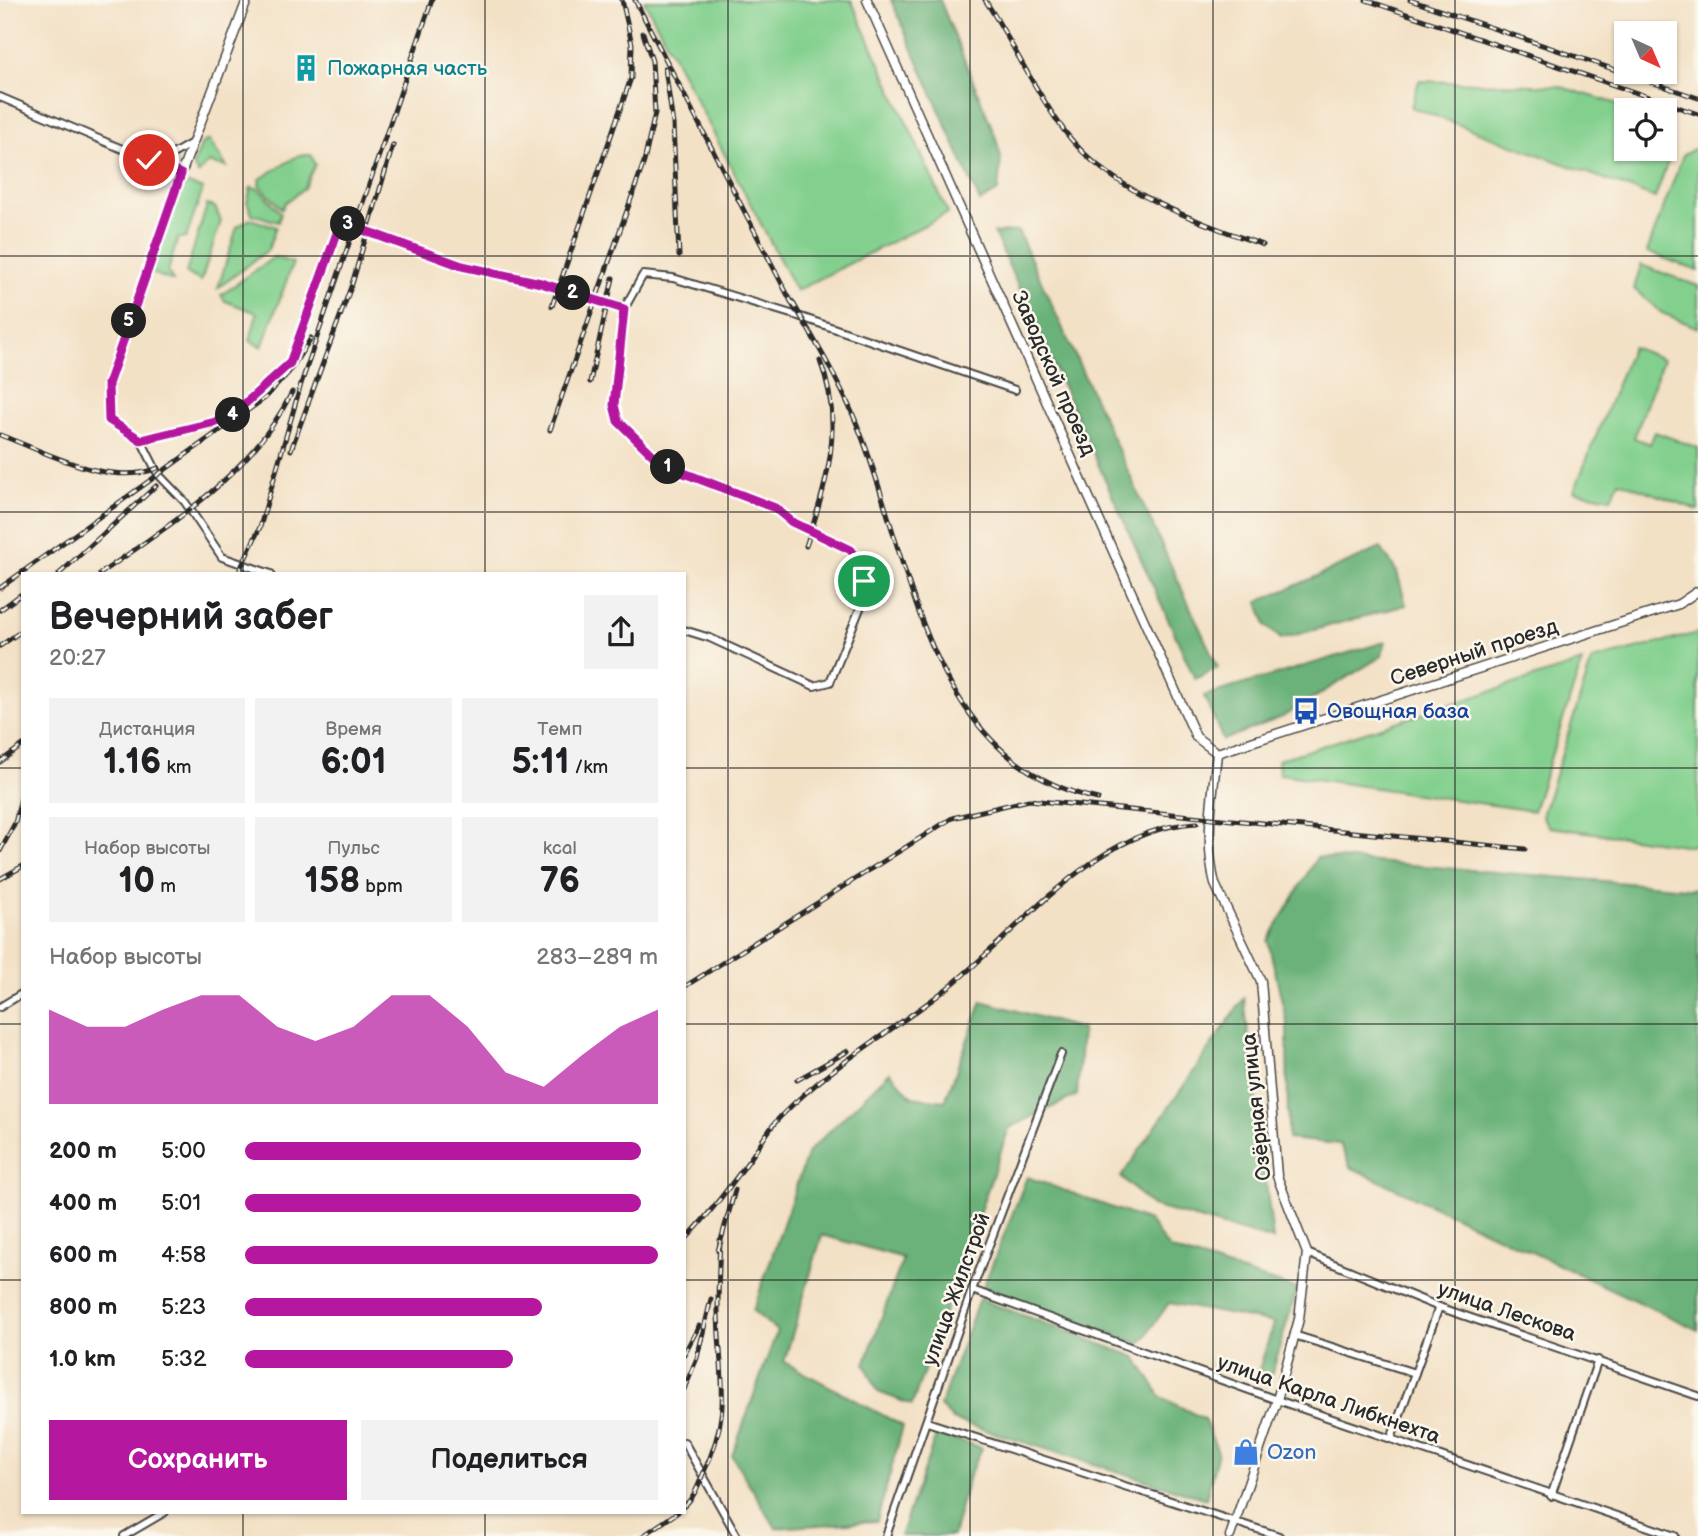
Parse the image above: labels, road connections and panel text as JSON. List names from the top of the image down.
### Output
{
  "streets": {
    "street": [
      "Заводской проезд",
      "Северный проезд",
      "Озёрная улица",
      "улица Жилстрой",
      "улица Лескова",
      "улица Карла Либкнехта"
    ]
  },
  "crossings": [
    ["Заводской проезд", "Северный проезд"],
    ["Заводской проезд", "Озёрная улица"],
    ["Северный проезд", "Озёрная улица"],
    ["Озёрная улица", "улица Лескова"],
    ["Озёрная улица", "улица Карла Либкнехта"],
    ["улица Жилстрой", "улица Карла Либкнехта"]
  ],
  "places": {
    "building": ["Пожарная часть"],
    "bus stop": ["Овощная база"],
    "shop": ["Ozon"]
  },
  "north": "bottom right",
  "page": {
    "pins": [
      "3",
      "2",
      "5",
      "4",
      "1"
    ],
    "heading": ["Вечерний забег", "20:27"],
    "stats": [
      ["Дистанция", "1.16 km"],
      ["Время", "6:01"],
      ["Темп", "5:11 /km"],
      ["Набор высоты", "10 m"],
      ["Пульс", "158 bpm"],
      ["kcal", "76"]
    ],
    "chart": ["Набор высоты", "283–289 m"],
    "list": [
      {
        "name": "200 m",
        "note": "5:00"
      },
      {
        "name": "400 m",
        "note": "5:01"
      },
      {
        "name": "600 m",
        "note": "4:58"
      },
      {
        "name": "800 m",
        "note": "5:23"
      },
      {
        "name": "1.0 km",
        "note": "5:32"
      }
    ],
    "buttons": ["Сохранить", "Поделиться"]
  }
}
